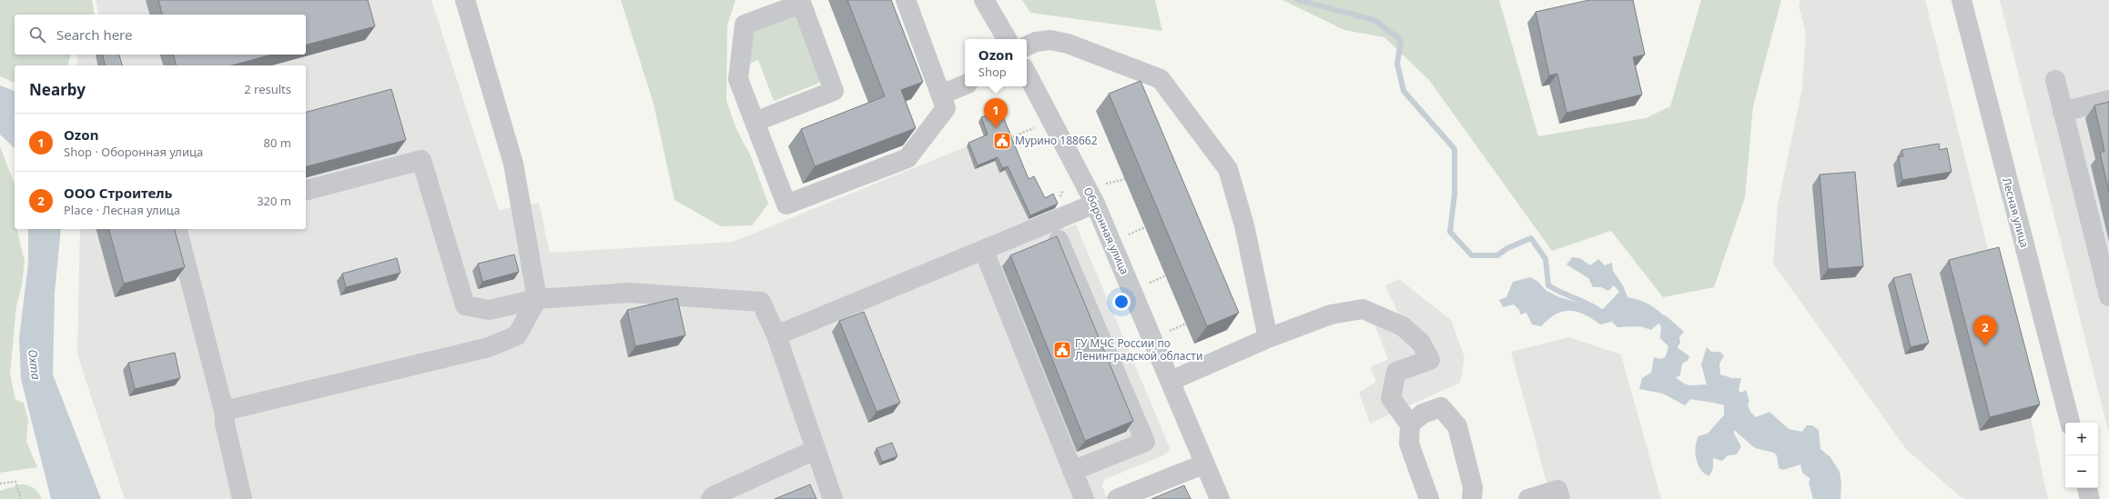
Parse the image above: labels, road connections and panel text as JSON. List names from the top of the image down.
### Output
{
  "streets": {
    "street": ["Лесная улица", "Оборонная улица"]
  },
  "water": ["Охта"],
  "places": {
    "public building": ["Мурино 188662", "ГУ МЧС России по Ленинградской области"]
  },
  "page": {
    "search": "Search here",
    "popup": ["Ozon", "Shop"],
    "heading": ["Nearby", "2 results"],
    "pins": ["1", "2"],
    "list": [
      {
        "mark": "1",
        "name": "Ozon",
        "note": "Shop · Оборонная улица",
        "value": "80 m"
      },
      {
        "mark": "2",
        "name": "ООО Строитель",
        "note": "Place · Лесная улица",
        "value": "320 m"
      }
    ],
    "map_buttons": ["+", "−"]
  }
}
